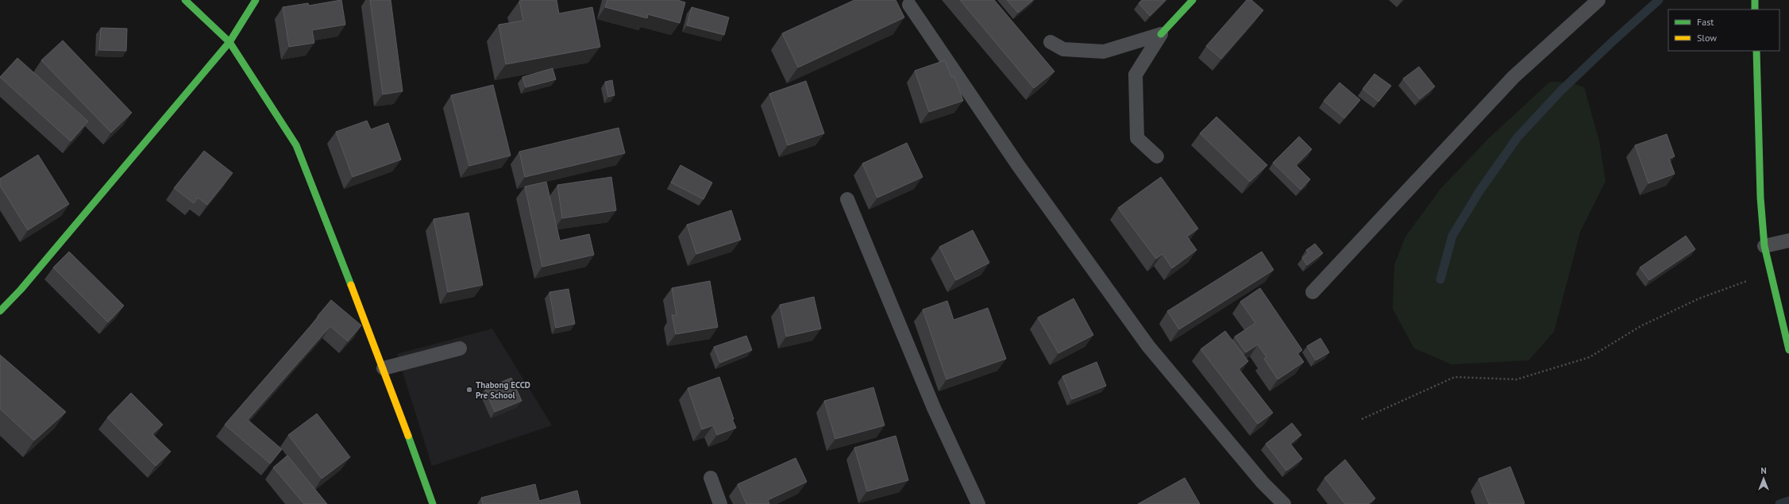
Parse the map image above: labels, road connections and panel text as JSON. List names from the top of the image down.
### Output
{
  "places": ["Thabong ECCD Pre School"],
  "legend": ["Fast", "Slow"],
  "north": "top"
}
